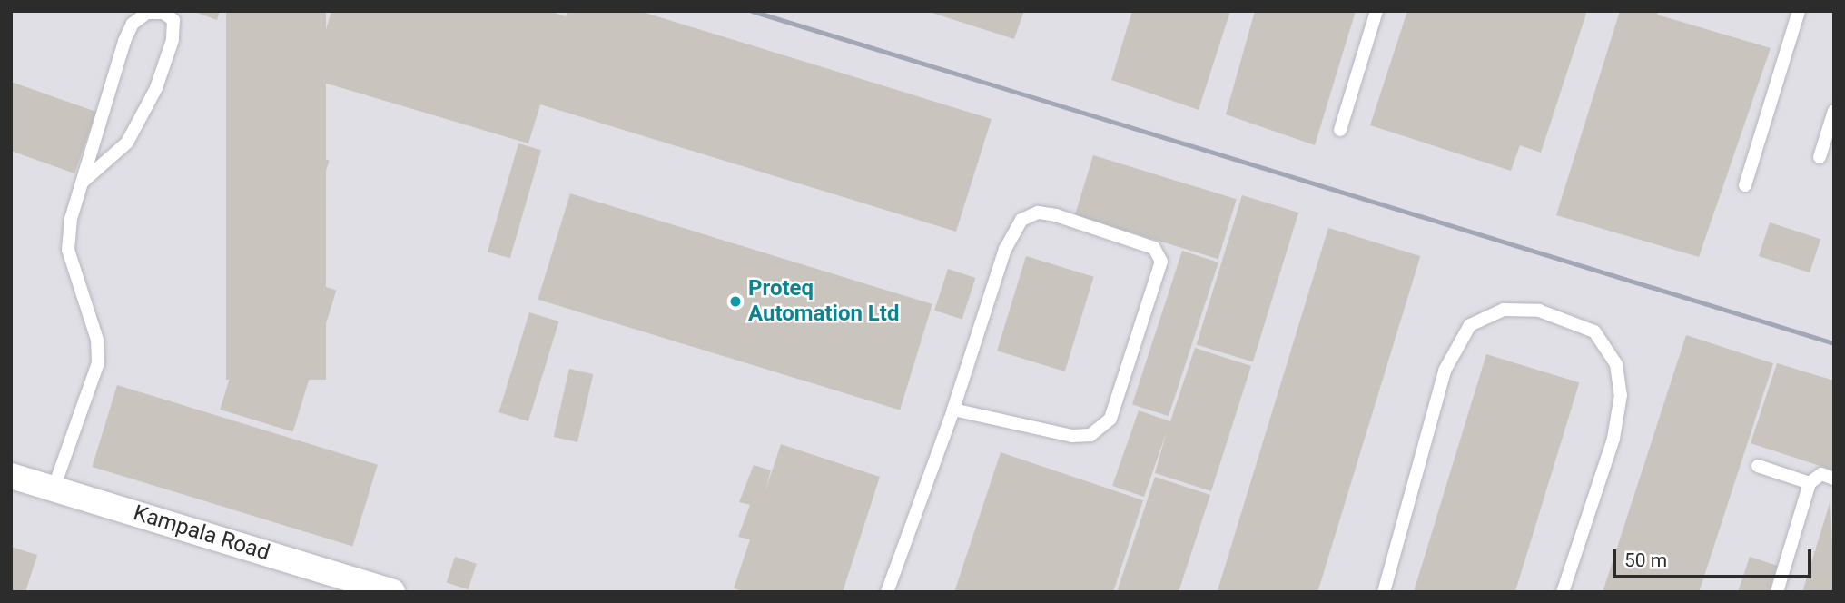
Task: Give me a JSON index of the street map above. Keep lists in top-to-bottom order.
{
  "streets": {
    "street": ["Kampala Road"]
  },
  "places": ["Proteq Automation Ltd"],
  "scale_bar": "50 m"
}
